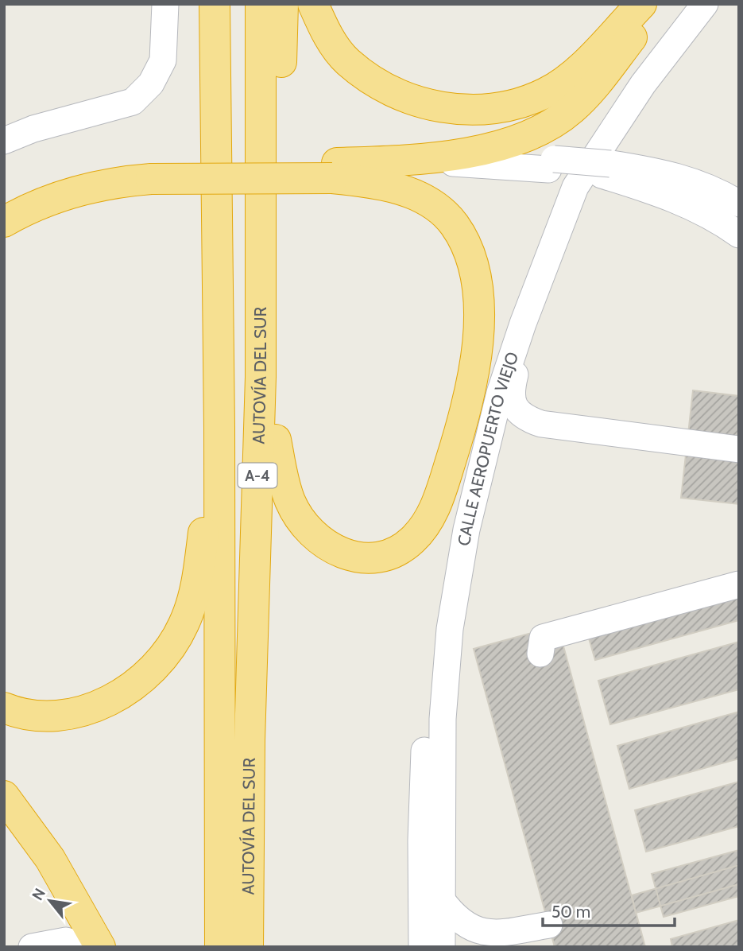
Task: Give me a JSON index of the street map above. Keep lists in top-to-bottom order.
{
  "streets": {
    "highway": ["AUTOVÍA DEL SUR", "A-4"],
    "street": ["CALLE AEROPUERTO VIEJO"]
  },
  "scale_bar": "50 m",
  "north": "top left"
}
